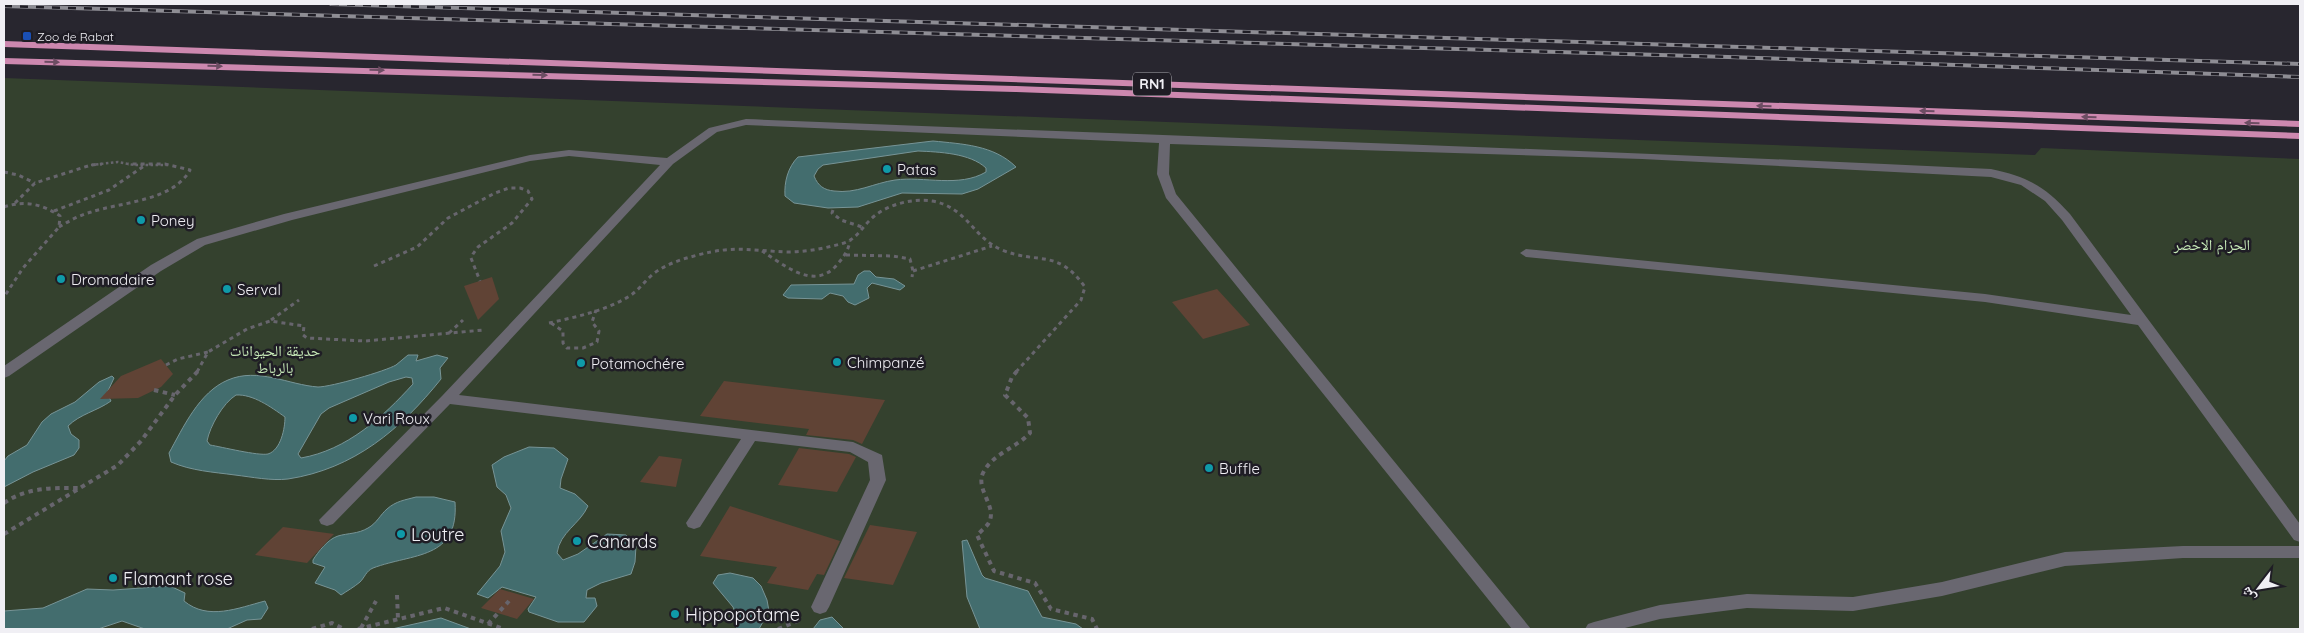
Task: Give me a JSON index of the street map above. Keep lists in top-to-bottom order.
{
  "streets": {
    "highway": ["RN1"]
  },
  "parks": ["الحزام الاخضر", "حديقة الحيوانات بالرباط"],
  "places": {
    "transit": ["Zoo de Rabat"],
    "other": [
      "Patas",
      "Poney",
      "Dromadaire",
      "Serval",
      "Chimpanzé",
      "Potamochére",
      "Vari Roux",
      "Buffle",
      "Loutre",
      "Canards",
      "Flamant rose",
      "Hippopotame"
    ]
  },
  "north": "bottom left"
}
